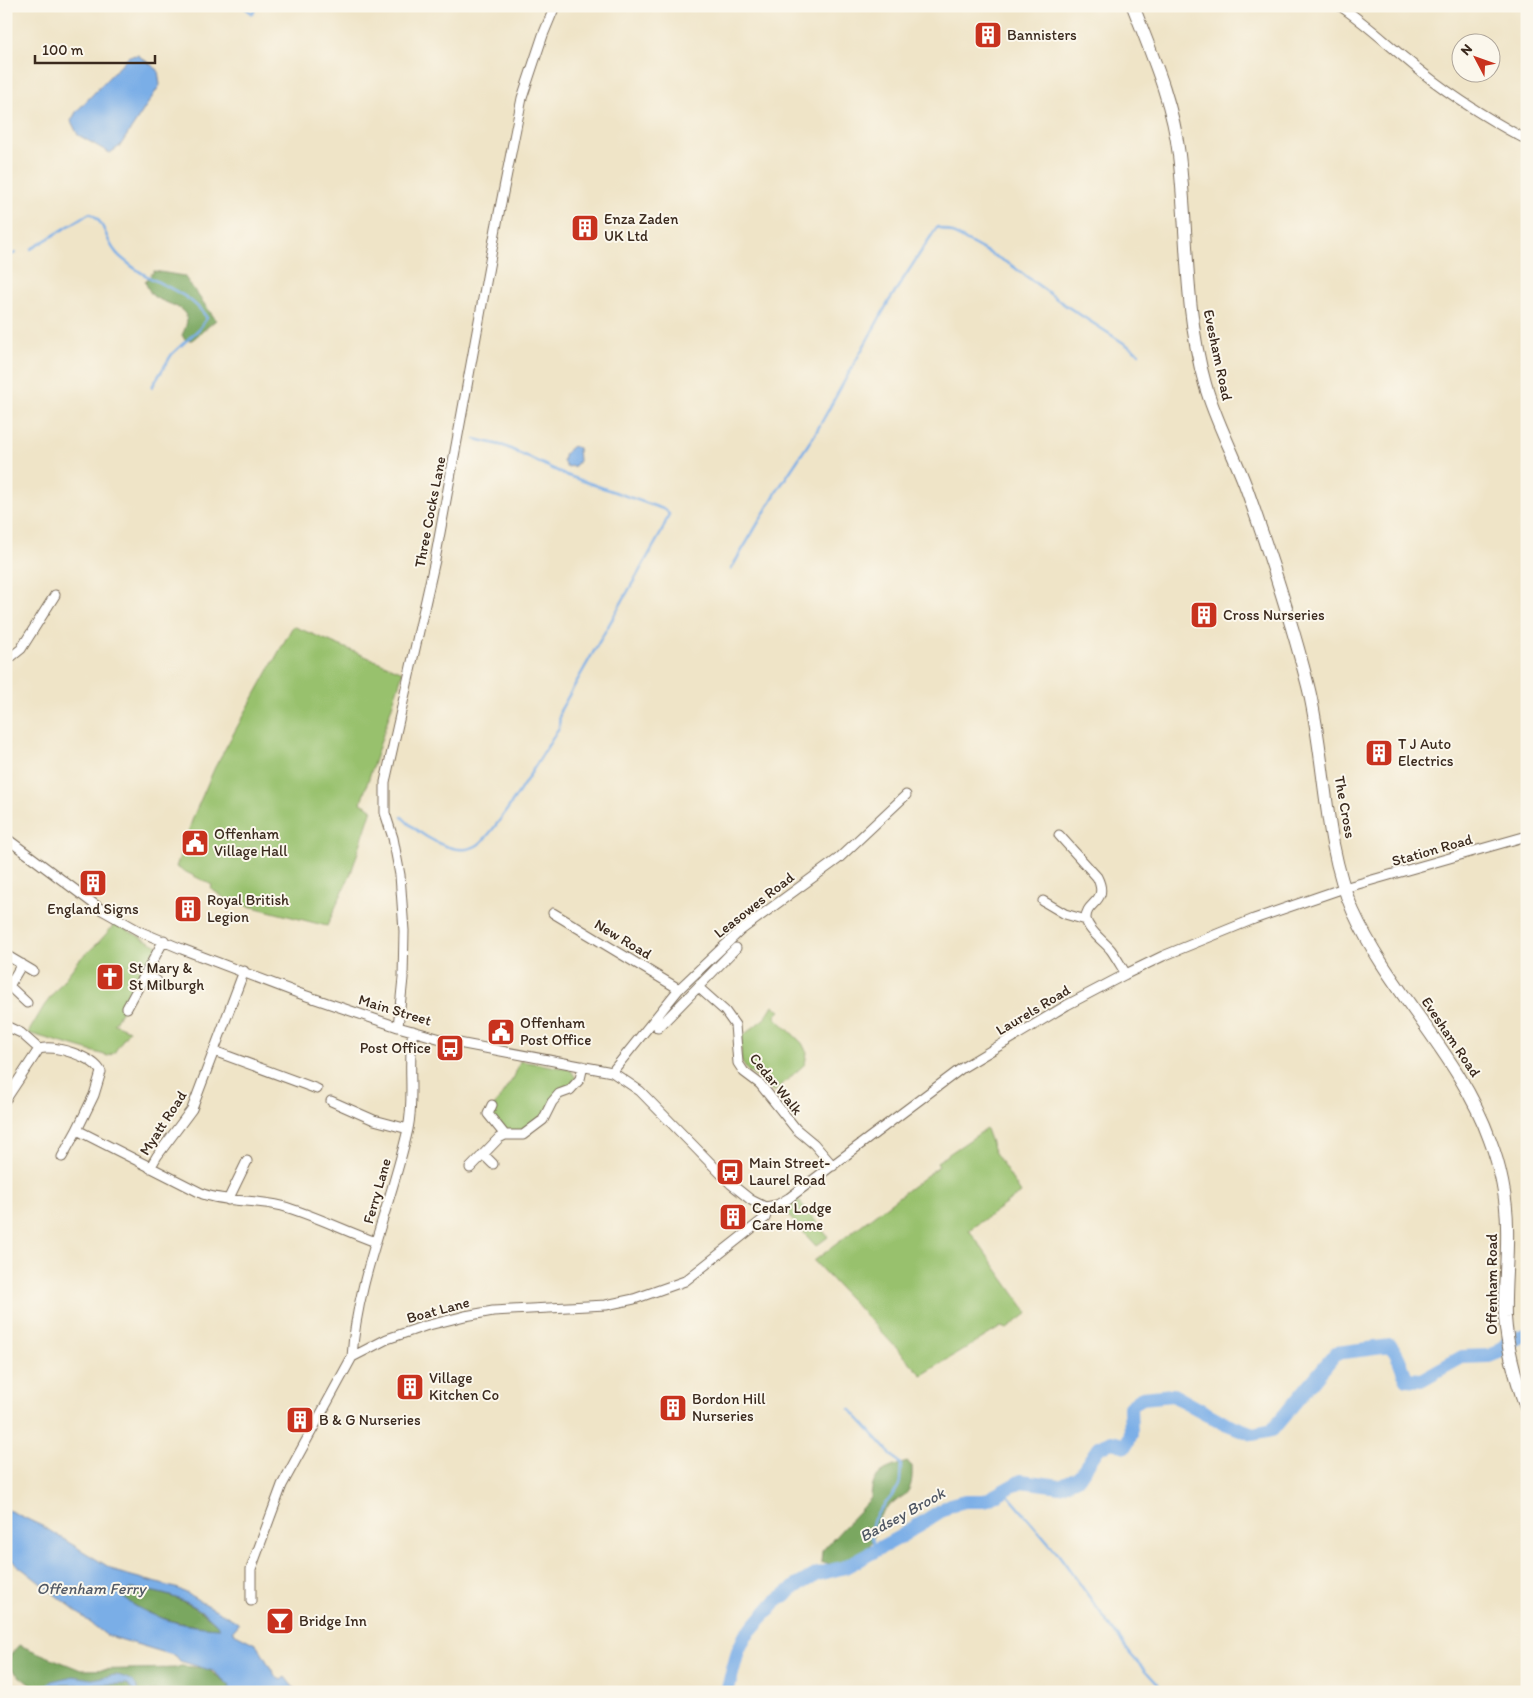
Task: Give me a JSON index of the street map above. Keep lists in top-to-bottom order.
{
  "streets": {
    "main road": ["Evesham Road", "The Cross", "Offenham Road"],
    "street": [
      "Three Cocks Lane",
      "Station Road",
      "Leasowes Road",
      "New Road",
      "Main Street",
      "Laurels Road",
      "Cedar Walk",
      "Myatt Road",
      "Ferry Lane",
      "Boat Lane"
    ]
  },
  "crossings": [
    ["Evesham Road", "The Cross"],
    ["Evesham Road", "Station Road"],
    ["Evesham Road", "Laurels Road"],
    ["Evesham Road", "Offenham Road"],
    ["Three Cocks Lane", "Main Street"],
    ["The Cross", "Station Road"],
    ["The Cross", "Laurels Road"],
    ["Station Road", "Laurels Road"],
    ["Leasowes Road", "New Road"],
    ["Leasowes Road", "Main Street"],
    ["Main Street", "Laurels Road"],
    ["Main Street", "Myatt Road"],
    ["Main Street", "Ferry Lane"],
    ["Main Street", "Boat Lane"],
    ["Laurels Road", "Cedar Walk"],
    ["Laurels Road", "Boat Lane"],
    ["Myatt Road", "Ferry Lane"],
    ["Ferry Lane", "Boat Lane"]
  ],
  "water": ["Badsey Brook", "Offenham Ferry"],
  "places": {
    "building": [
      "Bannisters",
      "Enza Zaden UK Ltd",
      "Cross Nurseries",
      "T J Auto Electrics",
      "England Signs",
      "Royal British Legion",
      "Cedar Lodge Care Home",
      "Village Kitchen Co",
      "Bordon Hill Nurseries",
      "B & G Nurseries"
    ],
    "public building": ["Offenham Village Hall", "Offenham Post Office"],
    "church": ["St Mary & St Milburgh"],
    "bus stop": ["Post Office", "Main Street- Laurel Road"],
    "bar": ["Bridge Inn"]
  },
  "scale_bar": "100 m",
  "north": "top left"
}
